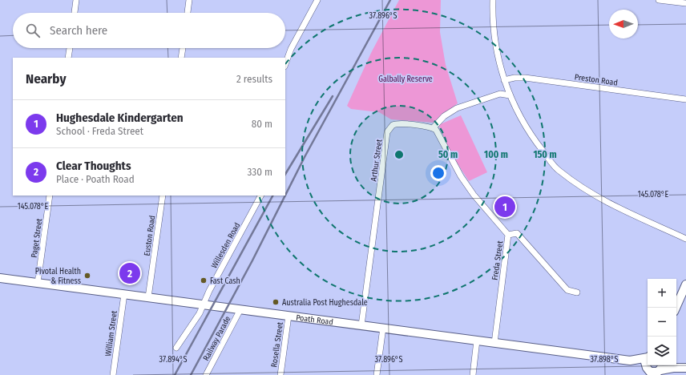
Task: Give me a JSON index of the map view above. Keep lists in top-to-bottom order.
{
  "streets": {
    "street": [
      "Preston Road",
      "Arthur Street",
      "Euston Road",
      "Paget Street",
      "Willesden Road",
      "Freda Street",
      "Poath Road",
      "William Street",
      "Railway Parade",
      "Rosella Street"
    ]
  },
  "crossings": [
    ["Arthur Street", "Freda Street"],
    ["Arthur Street", "Poath Road"],
    ["Euston Road", "Poath Road"],
    ["Paget Street", "Poath Road"],
    ["Willesden Road", "Poath Road"],
    ["Freda Street", "Poath Road"],
    ["Poath Road", "William Street"],
    ["Poath Road", "Railway Parade"],
    ["Poath Road", "Rosella Street"]
  ],
  "parks": ["Galbally Reserve"],
  "places": ["Pivotal Health & Fitness", "Fast Cash", "Australia Post Hughesdale"],
  "north": "left",
  "page": {
    "search": "Search here",
    "heading": ["Nearby", "2 results"],
    "list": [
      {
        "mark": "1",
        "name": "Hughesdale Kindergarten",
        "note": "School · Freda Street",
        "value": "80 m"
      },
      {
        "mark": "2",
        "name": "Clear Thoughts",
        "note": "Place · Poath Road",
        "value": "330 m"
      }
    ],
    "pins": ["1", "2"],
    "map_buttons": ["+", "−"]
  },
  "coordinates": [
    "37.896°S",
    "145.078°E",
    "37.894°S",
    "37.898°S"
  ],
  "rings": ["50 m", "100 m", "150 m"]
}
